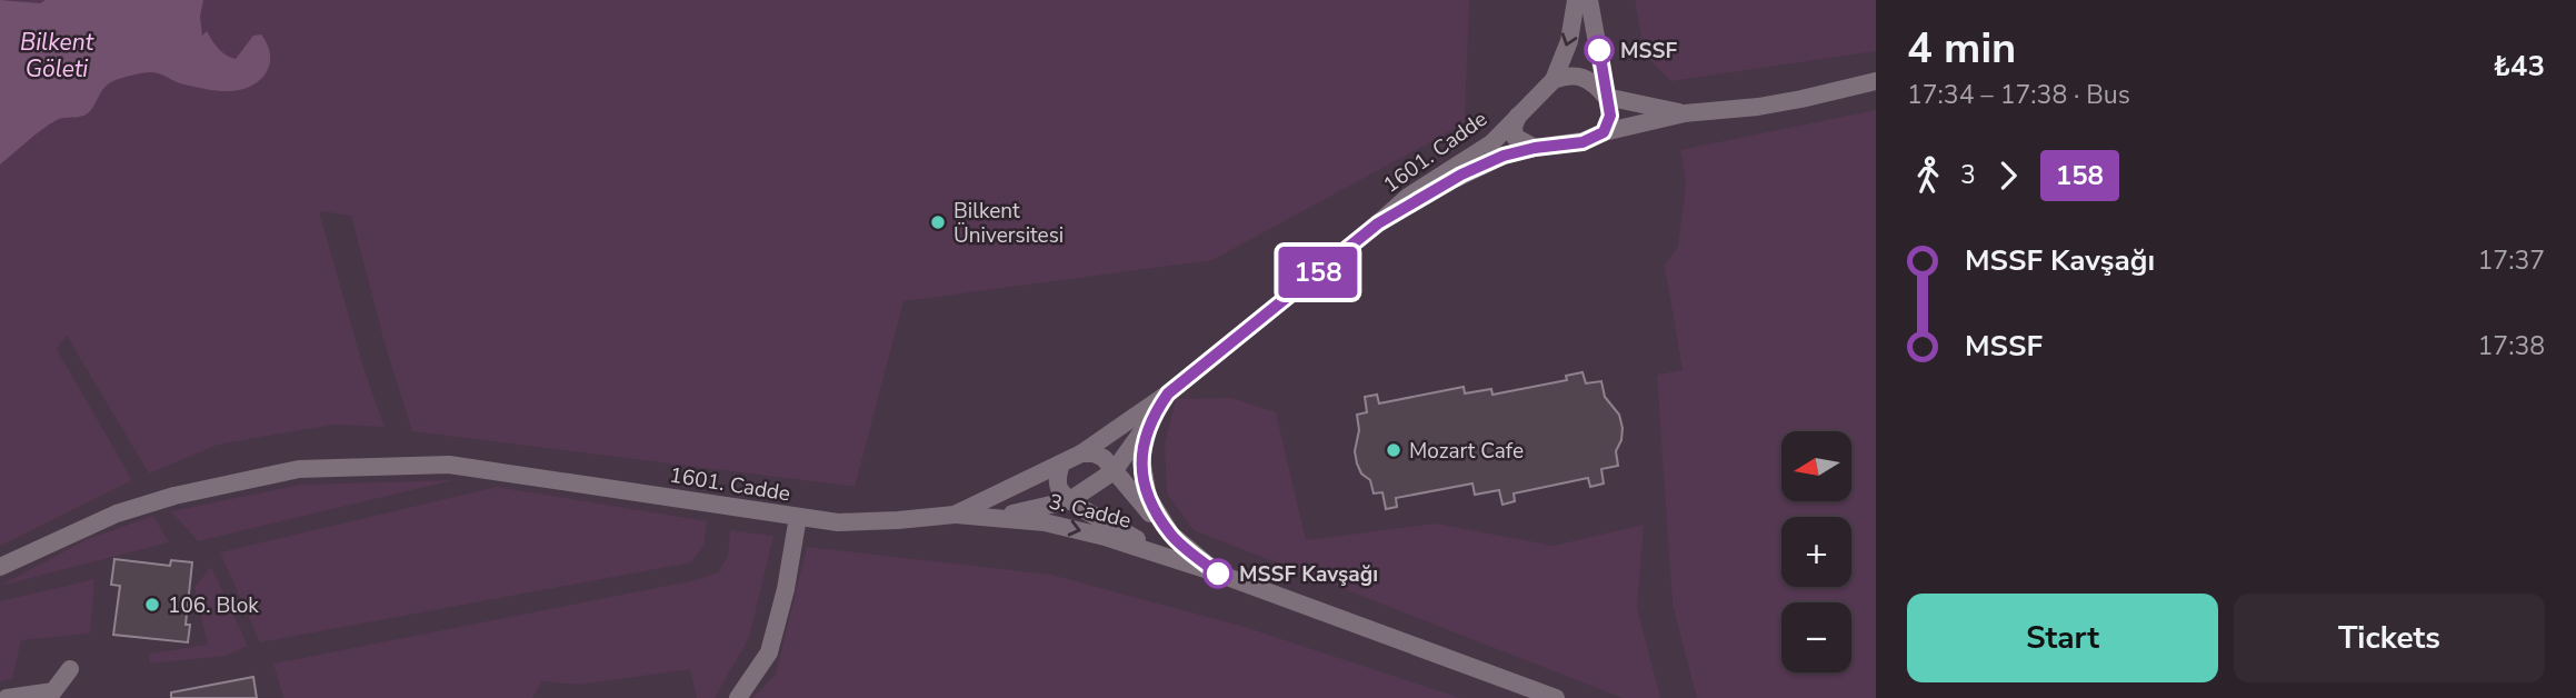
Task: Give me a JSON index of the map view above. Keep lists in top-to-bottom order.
{
  "streets": {
    "street": ["1601. Cadde", "3. Cadde"]
  },
  "crossings": [
    ["1601. Cadde", "3. Cadde"]
  ],
  "water": ["Bilkent Göleti"],
  "places": [
    "MSSF",
    "Bilkent Üniversitesi",
    "Mozart Cafe",
    "MSSF Kavşağı",
    "106. Blok"
  ],
  "lines": ["bus line 158"],
  "north": "left",
  "page": {
    "on_map": "158",
    "heading": ["4 min", "17:34 – 17:38 · Bus", "₺43"],
    "legs": ["3", "158"],
    "list": [
      {
        "name": "MSSF Kavşağı",
        "value": "17:37"
      },
      {
        "name": "MSSF",
        "value": "17:38"
      }
    ],
    "map_buttons": ["+", "−"],
    "buttons": ["Start", "Tickets"]
  }
}
